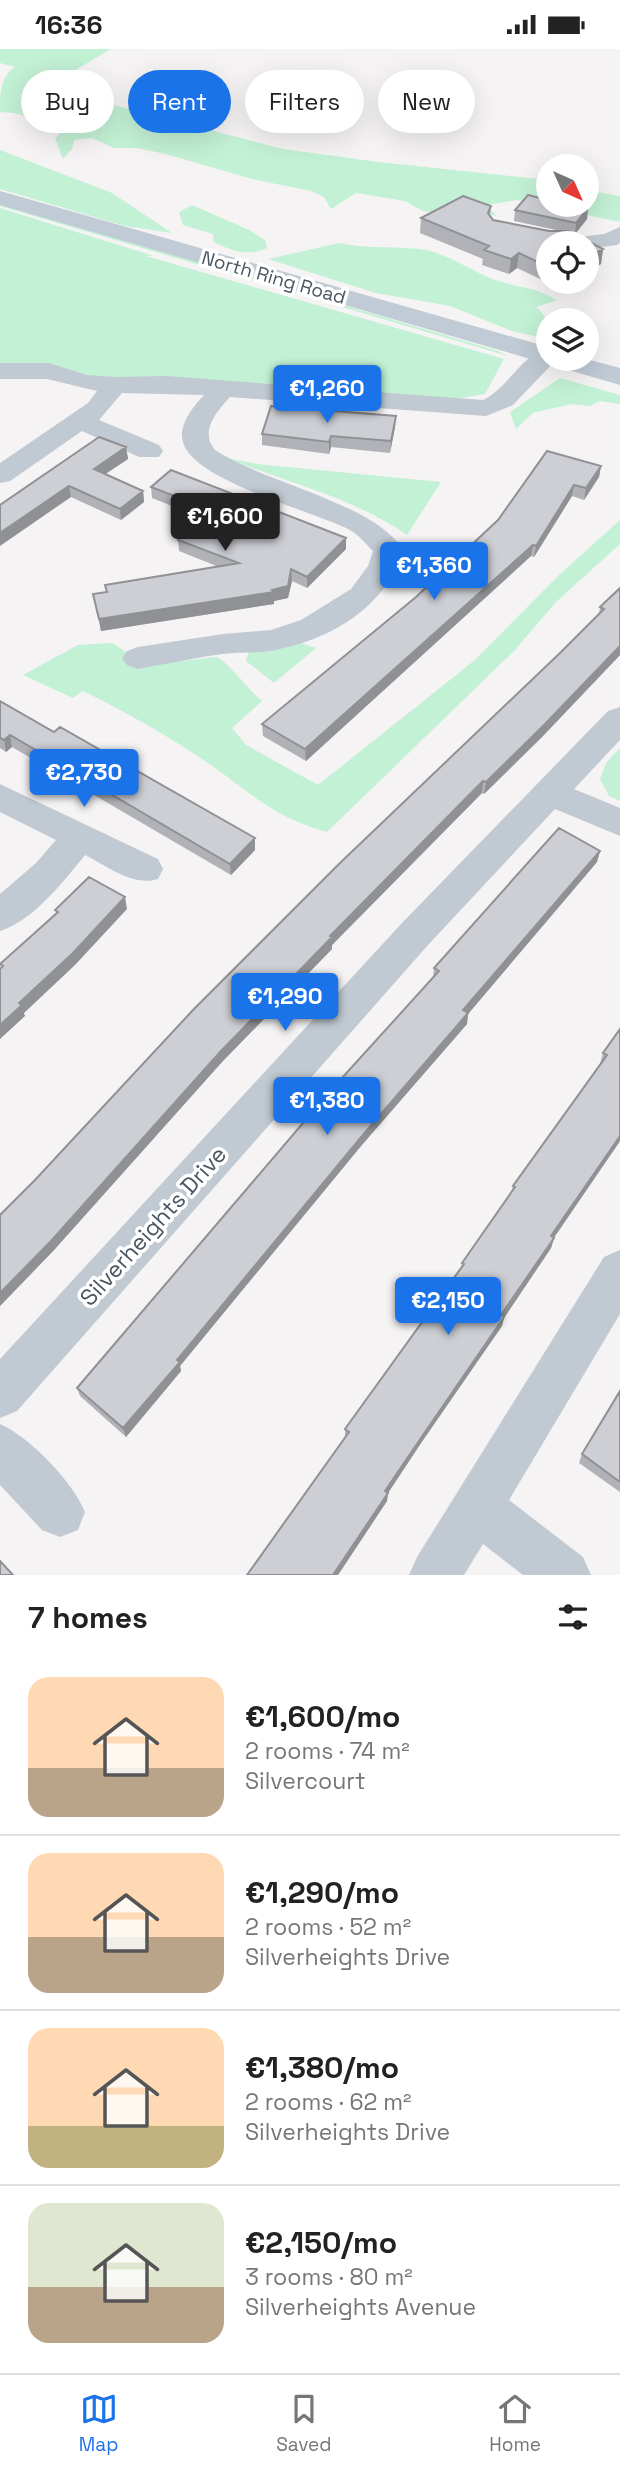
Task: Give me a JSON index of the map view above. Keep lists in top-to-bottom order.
{
  "streets": {
    "main road": ["North Ring Road"],
    "street": ["Silverheights Drive"]
  },
  "north": "bottom right",
  "page": {
    "status": "16:36",
    "chip": [
      "Buy",
      "Rent",
      "Filters",
      "New"
    ],
    "price": [
      "€1,260",
      "€1,600",
      "€1,360",
      "€2,730",
      "€1,290",
      "€1,380",
      "€2,150"
    ],
    "heading": "7 homes",
    "list": [
      {
        "name": "€1,600/mo",
        "note": "2 rooms · 74 m² · Silvercourt"
      },
      {
        "name": "€1,290/mo",
        "note": "2 rooms · 52 m² · Silverheights Drive"
      },
      {
        "name": "€1,380/mo",
        "note": "2 rooms · 62 m² · Silverheights Drive"
      },
      {
        "name": "€2,150/mo",
        "note": "3 rooms · 80 m² · Silverheights Avenue"
      }
    ],
    "tabs": ["Map", "Saved", "Home"]
  }
}
